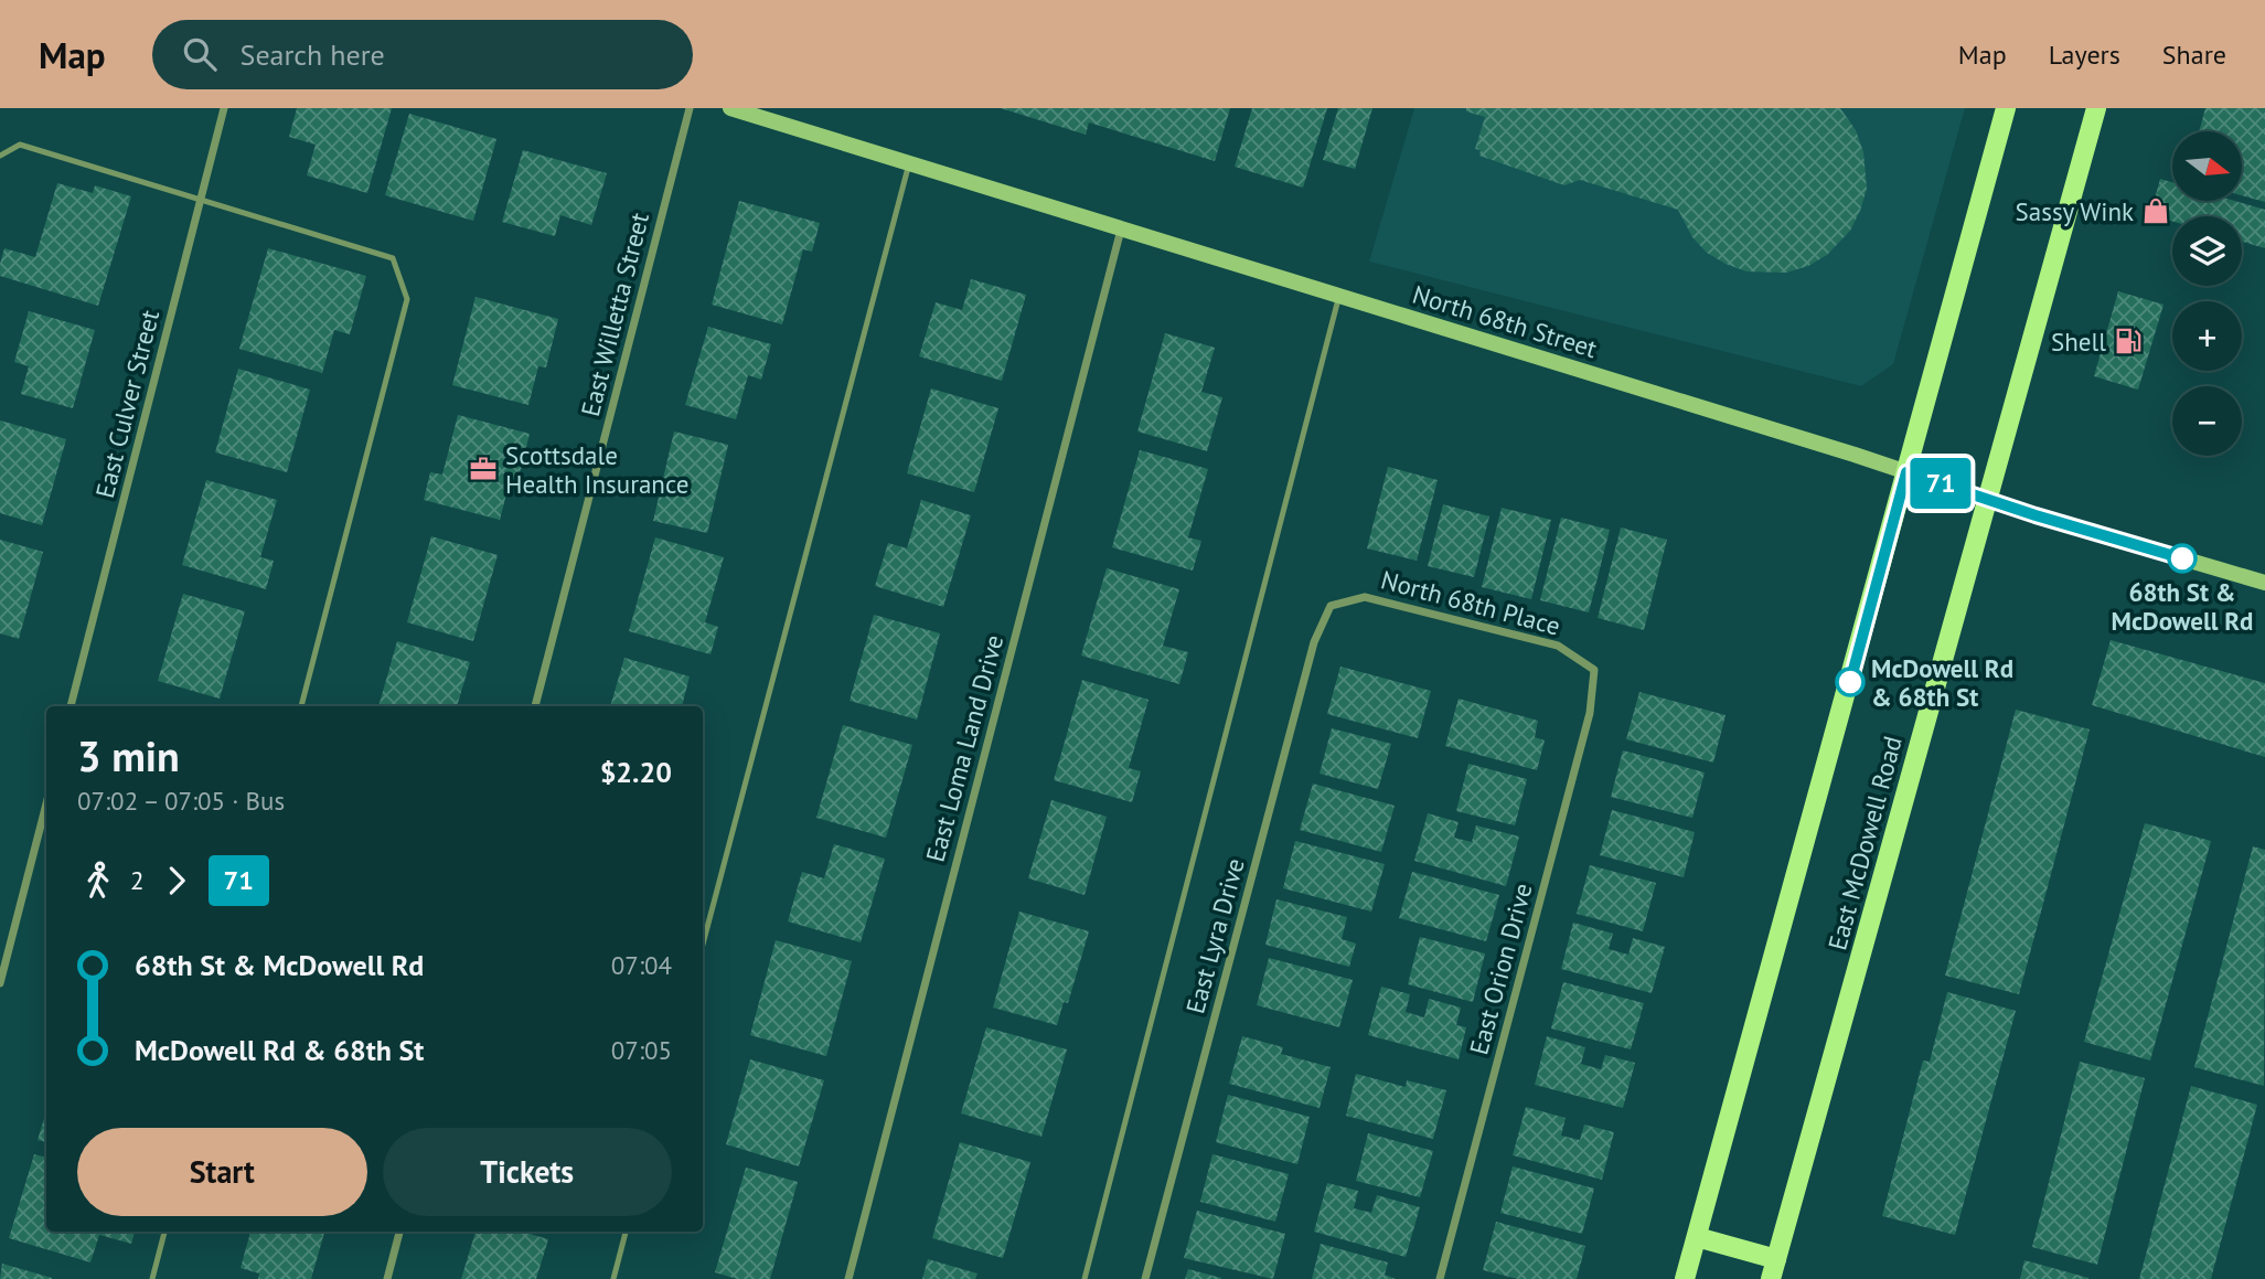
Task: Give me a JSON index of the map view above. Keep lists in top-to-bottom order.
{
  "streets": {
    "main road": ["East McDowell Road"],
    "street": [
      "East Willetta Street",
      "North 68th Street",
      "East Culver Street",
      "North 68th Place",
      "East Loma Land Drive",
      "East Lyra Drive",
      "East Orion Drive"
    ]
  },
  "crossings": [
    ["North 68th Street", "East Loma Land Drive"],
    ["North 68th Street", "East McDowell Road"],
    ["North 68th Place", "East Lyra Drive"],
    ["North 68th Place", "East Orion Drive"]
  ],
  "places": {
    "shop": ["Sassy Wink"],
    "fuel station": ["Shell"],
    "office": ["Scottsdale Health Insurance"],
    "other": ["68th St & McDowell Rd", "McDowell Rd & 68th St"]
  },
  "lines": ["bus line 71"],
  "north": "right",
  "page": {
    "header": "Map",
    "search": "Search here",
    "nav": ["Map", "Layers", "Share"],
    "on_map": "71",
    "map_buttons": ["+", "−"],
    "heading": ["3 min", "07:02 – 07:05 · Bus", "$2.20"],
    "legs": ["2", "71"],
    "list": [
      {
        "name": "68th St & McDowell Rd",
        "value": "07:04"
      },
      {
        "name": "McDowell Rd & 68th St",
        "value": "07:05"
      }
    ],
    "buttons": ["Start", "Tickets"]
  }
}
